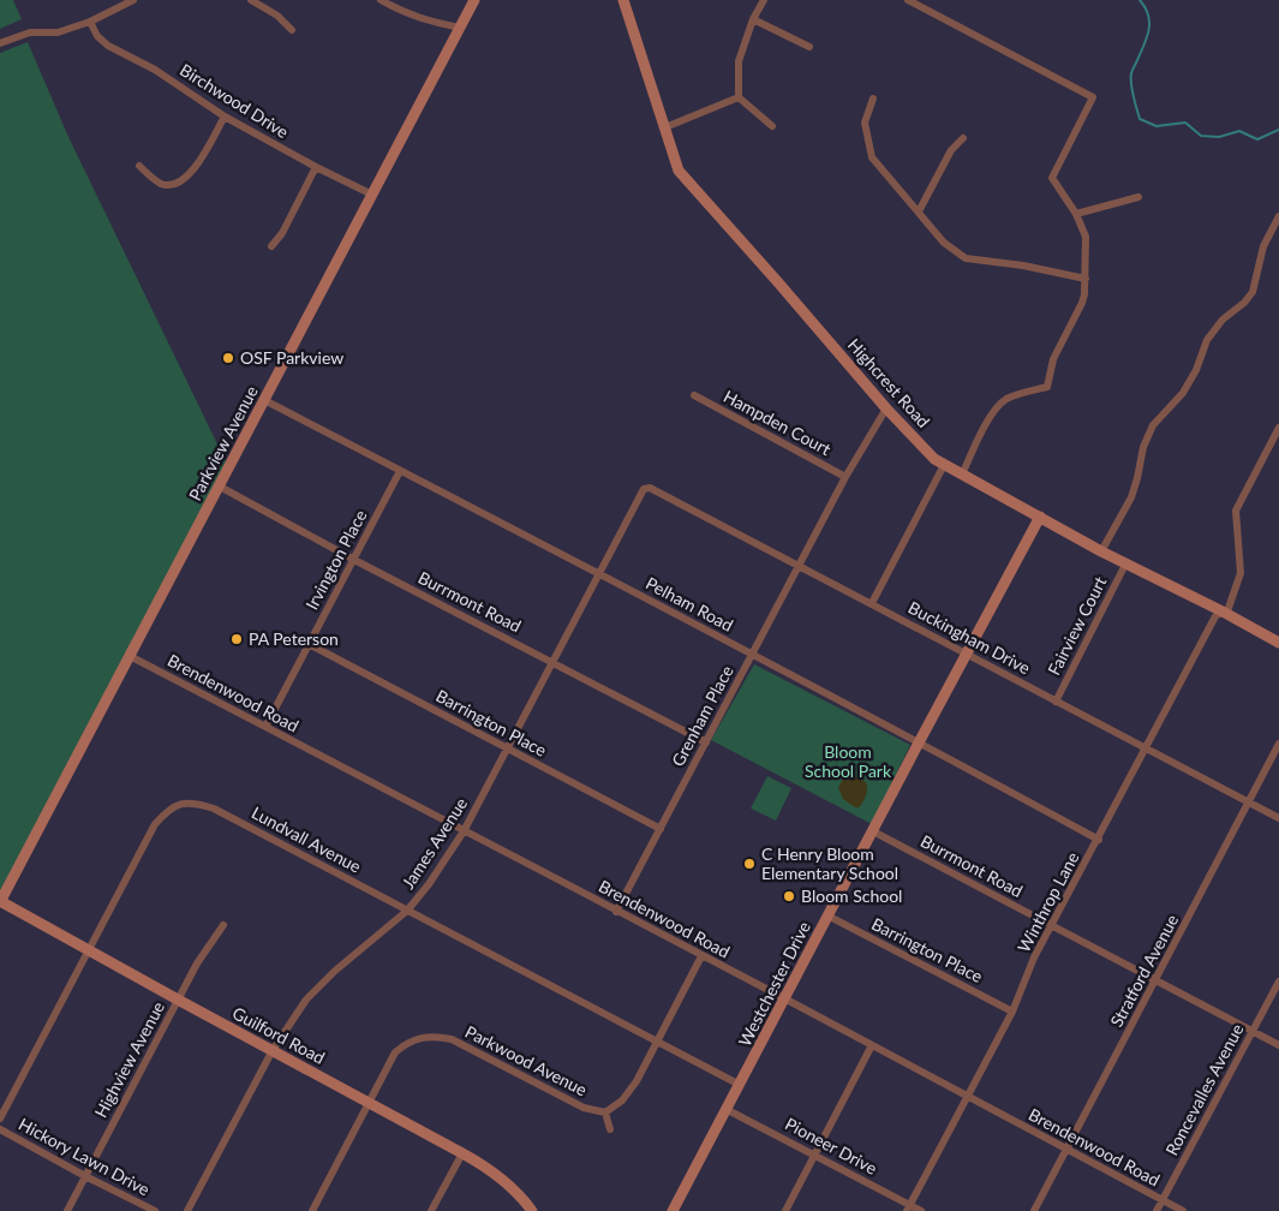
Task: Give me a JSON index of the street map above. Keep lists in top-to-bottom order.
{
  "streets": {
    "street": [
      "Birchwood Drive",
      "Highcrest Road",
      "Hampden Court",
      "Parkview Avenue",
      "Irvington Place",
      "Burrmont Road",
      "Pelham Road",
      "Fairview Court",
      "Buckingham Drive",
      "Brendenwood Road",
      "Grenham Place",
      "Barrington Place",
      "Lundvall Avenue",
      "James Avenue",
      "Winthrop Lane",
      "Stratford Avenue",
      "Westchester Drive",
      "Guilford Road",
      "Highview Avenue",
      "Parkwood Avenue",
      "Roncevalles Avenue",
      "Pioneer Drive",
      "Hickory Lawn Drive"
    ]
  },
  "crossings": [
    ["Birchwood Drive", "Parkview Avenue"],
    ["Highcrest Road", "Fairview Court"],
    ["Highcrest Road", "Grenham Place"],
    ["Highcrest Road", "Winthrop Lane"],
    ["Highcrest Road", "Westchester Drive"],
    ["Hampden Court", "Grenham Place"],
    ["Parkview Avenue", "Burrmont Road"],
    ["Parkview Avenue", "Pelham Road"],
    ["Parkview Avenue", "Brendenwood Road"],
    ["Parkview Avenue", "Guilford Road"],
    ["Irvington Place", "Burrmont Road"],
    ["Irvington Place", "Pelham Road"],
    ["Irvington Place", "Brendenwood Road"],
    ["Irvington Place", "Barrington Place"],
    ["Burrmont Road", "Grenham Place"],
    ["Burrmont Road", "James Avenue"],
    ["Burrmont Road", "Winthrop Lane"],
    ["Burrmont Road", "Stratford Avenue"],
    ["Burrmont Road", "Westchester Drive"],
    ["Burrmont Road", "Roncevalles Avenue"],
    ["Pelham Road", "Grenham Place"],
    ["Pelham Road", "James Avenue"],
    ["Pelham Road", "Winthrop Lane"],
    ["Pelham Road", "Westchester Drive"],
    ["Fairview Court", "Buckingham Drive"],
    ["Buckingham Drive", "Grenham Place"],
    ["Buckingham Drive", "James Avenue"],
    ["Buckingham Drive", "Winthrop Lane"],
    ["Buckingham Drive", "Stratford Avenue"],
    ["Buckingham Drive", "Westchester Drive"],
    ["Brendenwood Road", "Grenham Place"],
    ["Brendenwood Road", "James Avenue"],
    ["Brendenwood Road", "Winthrop Lane"],
    ["Brendenwood Road", "Stratford Avenue"],
    ["Brendenwood Road", "Westchester Drive"],
    ["Brendenwood Road", "Roncevalles Avenue"],
    ["Grenham Place", "Barrington Place"],
    ["Barrington Place", "James Avenue"],
    ["Barrington Place", "Winthrop Lane"],
    ["Barrington Place", "Westchester Drive"],
    ["Lundvall Avenue", "James Avenue"],
    ["Lundvall Avenue", "Westchester Drive"],
    ["Lundvall Avenue", "Guilford Road"],
    ["James Avenue", "Guilford Road"],
    ["Winthrop Lane", "Pioneer Drive"],
    ["Westchester Drive", "Pioneer Drive"],
    ["Guilford Road", "Highview Avenue"],
    ["Guilford Road", "Parkwood Avenue"],
    ["Highview Avenue", "Hickory Lawn Drive"]
  ],
  "parks": ["Bloom School Park"],
  "places": [
    "OSF Parkview",
    "PA Peterson",
    "C Henry Bloom Elementary School",
    "Bloom School"
  ]
}
